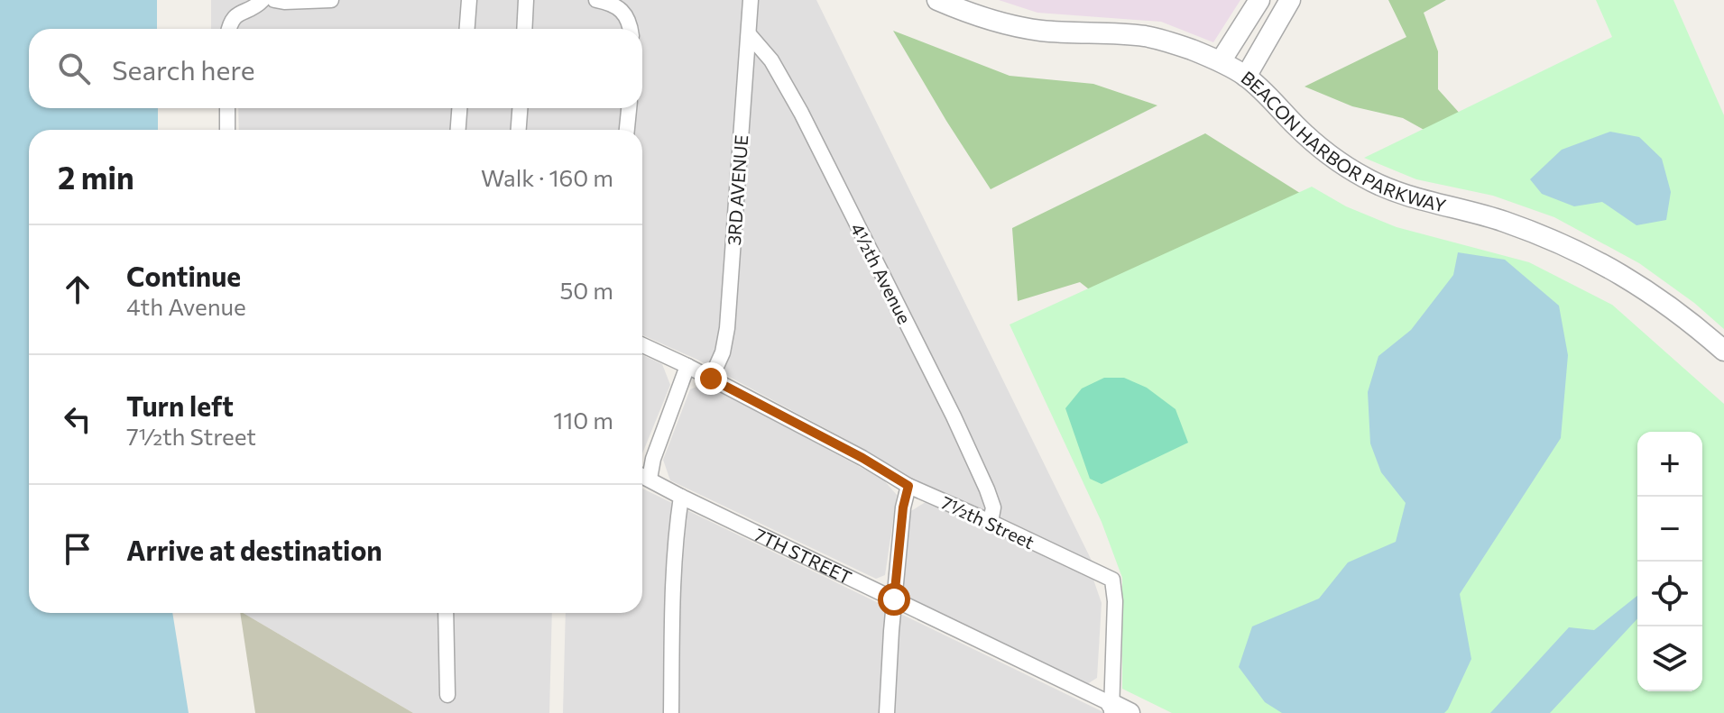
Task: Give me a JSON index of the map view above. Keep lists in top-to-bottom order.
{
  "streets": {
    "street": [
      "BEACON HARBOR PARKWAY",
      "3RD AVENUE",
      "4½th Avenue",
      "7½th Street",
      "7TH STREET"
    ]
  },
  "crossings": [
    ["3RD AVENUE", "4½th Avenue"],
    ["3RD AVENUE", "7½th Street"],
    ["4½th Avenue", "7½th Street"],
    ["7½th Street", "7TH STREET"]
  ],
  "page": {
    "search": "Search here",
    "heading": ["2 min", "Walk · 160 m"],
    "list": [
      ["Continue", "4th Avenue", "50 m"],
      ["Turn left", "7½th Street", "110 m"],
      "Arrive at destination"
    ],
    "map_buttons": ["+", "−"]
  }
}
